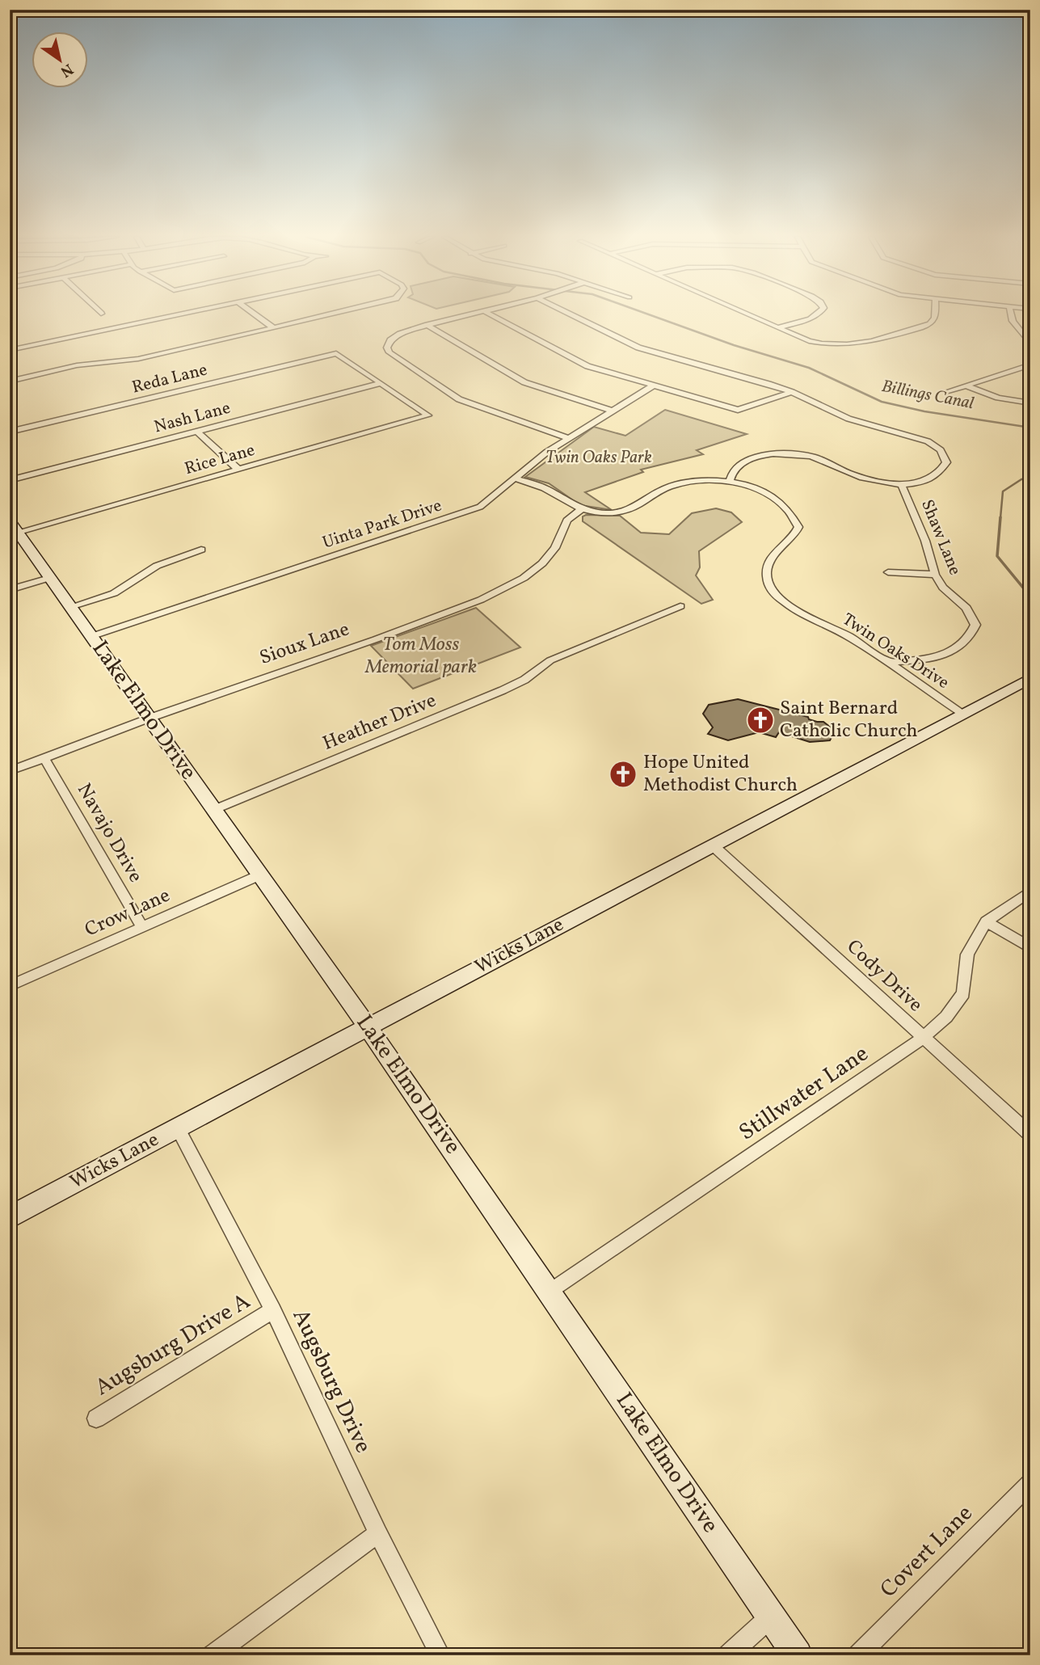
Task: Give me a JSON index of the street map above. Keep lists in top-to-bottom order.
{
  "streets": {
    "main road": ["Lake Elmo Drive", "Wicks Lane"],
    "street": [
      "Reda Lane",
      "Nash Lane",
      "Rice Lane",
      "Uinta Park Drive",
      "Shaw Lane",
      "Sioux Lane",
      "Twin Oaks Drive",
      "Heather Drive",
      "Navajo Drive",
      "Crow Lane",
      "Cody Drive",
      "Stillwater Lane",
      "Augsburg Drive A",
      "Augsburg Drive",
      "Covert Lane"
    ]
  },
  "crossings": [
    ["Reda Lane", "Nash Lane"],
    ["Reda Lane", "Rice Lane"],
    ["Nash Lane", "Rice Lane"],
    ["Rice Lane", "Lake Elmo Drive"],
    ["Uinta Park Drive", "Twin Oaks Drive"],
    ["Uinta Park Drive", "Lake Elmo Drive"],
    ["Shaw Lane", "Twin Oaks Drive"],
    ["Sioux Lane", "Twin Oaks Drive"],
    ["Sioux Lane", "Lake Elmo Drive"],
    ["Sioux Lane", "Navajo Drive"],
    ["Twin Oaks Drive", "Wicks Lane"],
    ["Lake Elmo Drive", "Heather Drive"],
    ["Lake Elmo Drive", "Crow Lane"],
    ["Lake Elmo Drive", "Wicks Lane"],
    ["Lake Elmo Drive", "Stillwater Lane"],
    ["Navajo Drive", "Crow Lane"],
    ["Wicks Lane", "Cody Drive"],
    ["Wicks Lane", "Augsburg Drive"],
    ["Cody Drive", "Stillwater Lane"],
    ["Augsburg Drive A", "Augsburg Drive"]
  ],
  "water": ["Billings Canal"],
  "parks": ["Twin Oaks Park", "Tom Moss Memorial park"],
  "places": {
    "church": ["Saint Bernard Catholic Church", "Hope United Methodist Church"]
  },
  "north": "bottom right"
}
